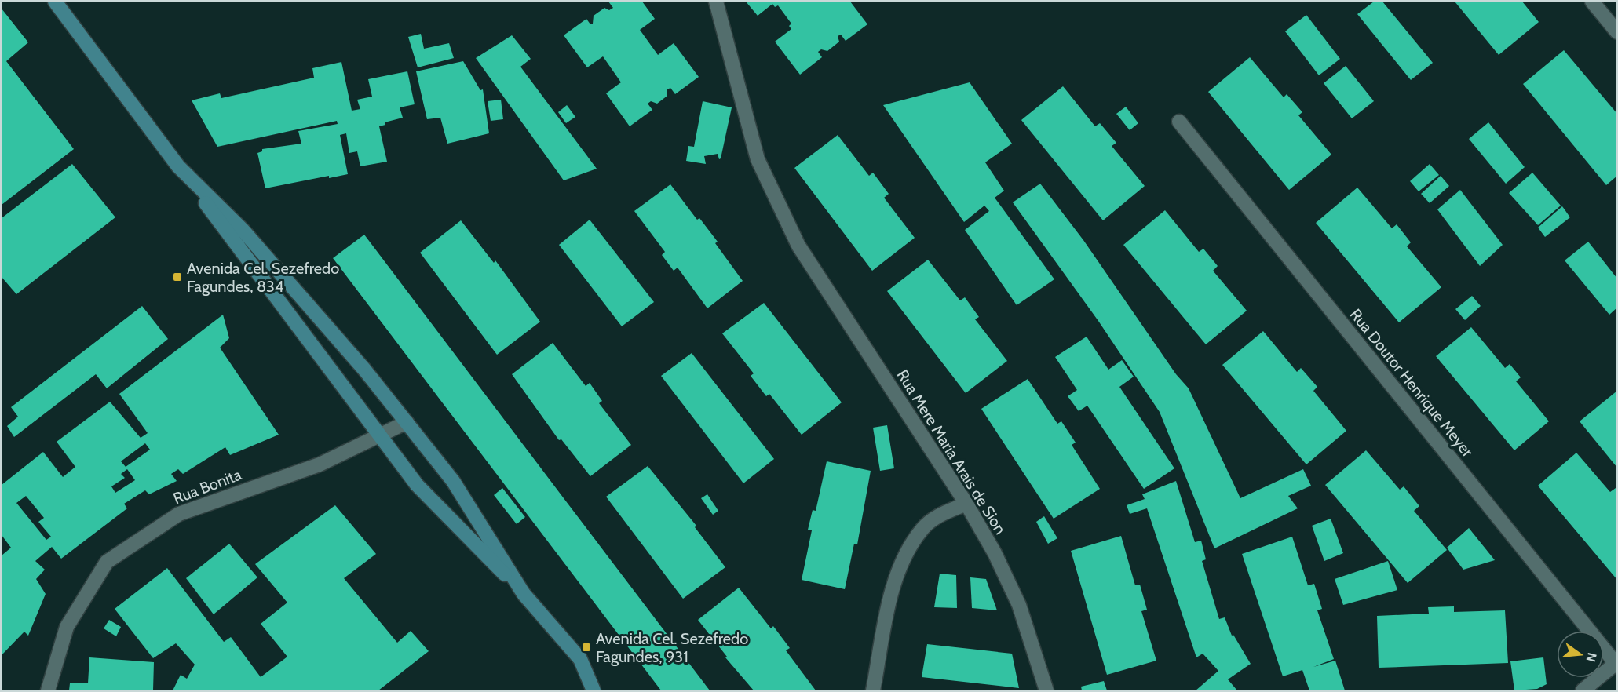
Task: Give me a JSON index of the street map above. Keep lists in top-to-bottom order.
{
  "streets": {
    "street": ["Rua Doutor Henrique Meyer", "Rua Mere Maria Arais de Sion", "Rua Bonita"]
  },
  "places": {
    "transit": ["Avenida Cel. Sezefredo Fagundes, 834", "Avenida Cel. Sezefredo Fagundes, 931"]
  },
  "north": "right"
}
